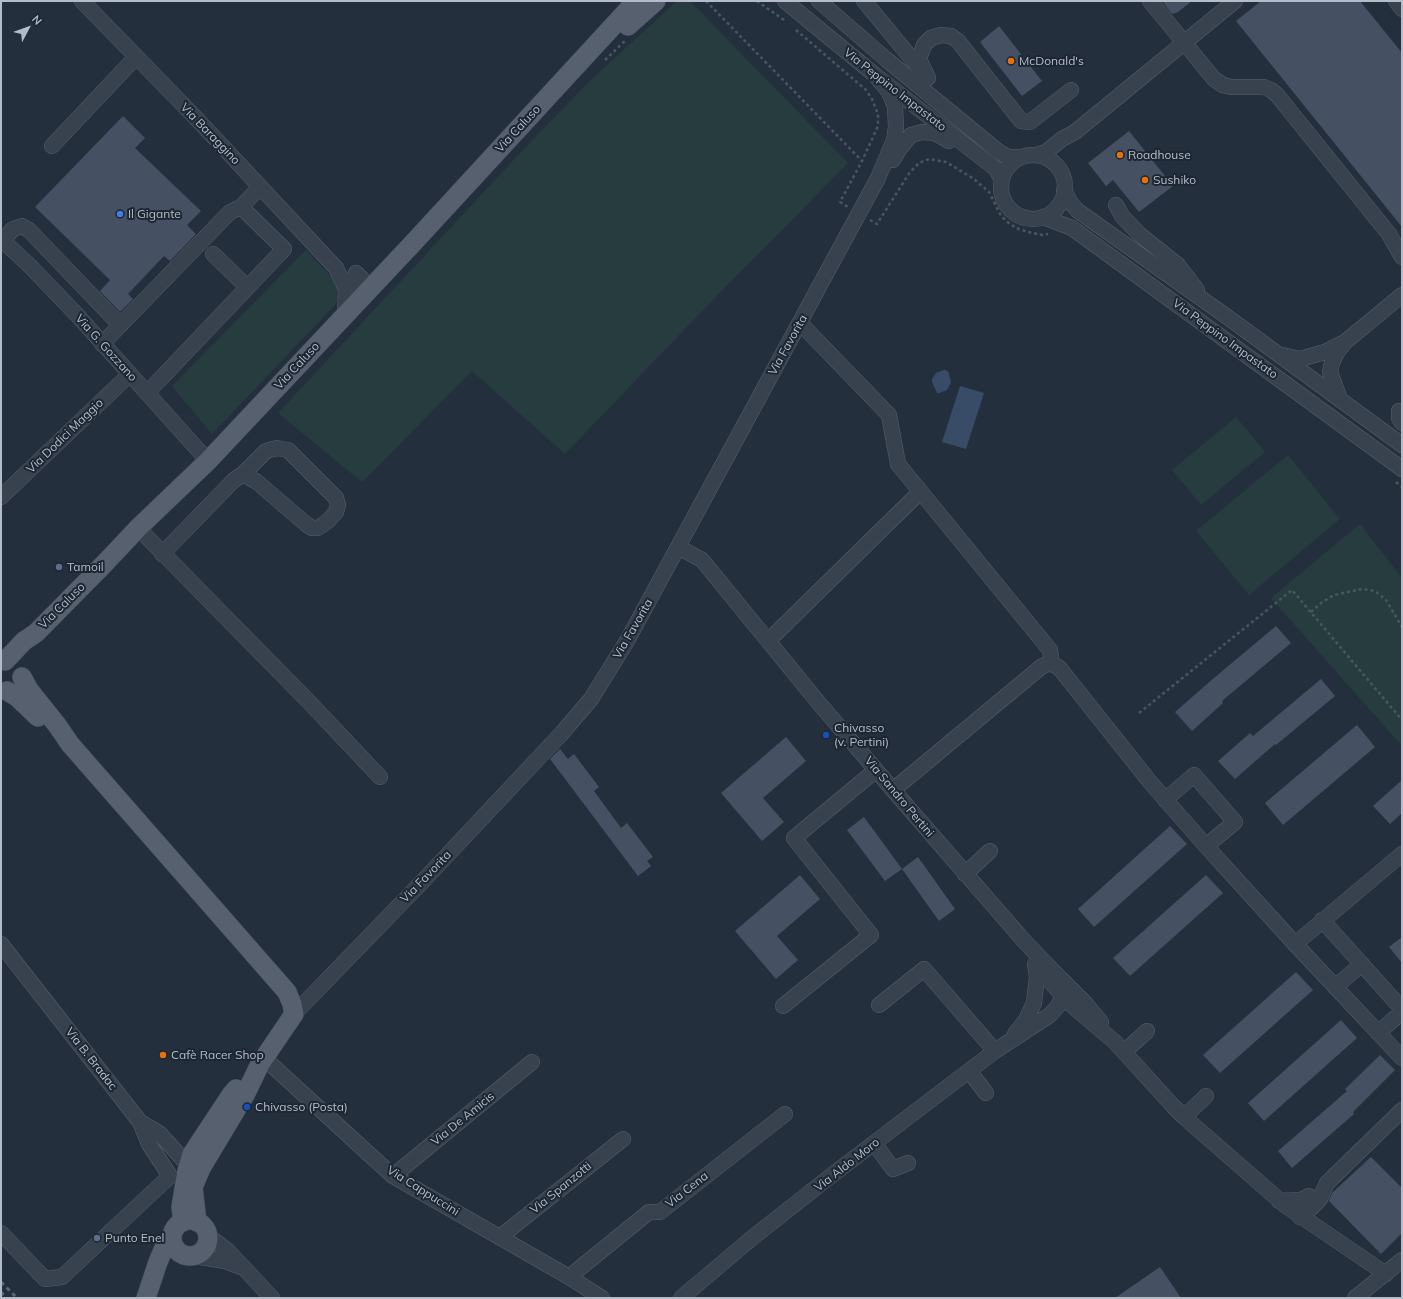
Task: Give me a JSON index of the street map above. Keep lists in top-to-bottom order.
{
  "streets": {
    "main road": ["Via Caluso"],
    "street": [
      "Via Peppino Impastato",
      "Via Baraggino",
      "Via Favorita",
      "Via G. Gozzano",
      "Via Dodici Maggio",
      "Via Sandro Pertini",
      "Via B. Bradac",
      "Via De Amicis",
      "Via Aldo Moro",
      "Via Spanzotti",
      "Via Cena",
      "Via Cappuccini"
    ]
  },
  "crossings": [
    ["Via Peppino Impastato", "Via Favorita"],
    ["Via Caluso", "Via Baraggino"],
    ["Via Caluso", "Via G. Gozzano"],
    ["Via Favorita", "Via Sandro Pertini"],
    ["Via G. Gozzano", "Via Dodici Maggio"],
    ["Via De Amicis", "Via Cappuccini"],
    ["Via Spanzotti", "Via Cappuccini"],
    ["Via Cena", "Via Cappuccini"]
  ],
  "places": [
    "McDonald's",
    "Roadhouse",
    "Sushiko",
    "Il Gigante",
    "Tamoil",
    "Chivasso (v. Pertini)",
    "Cafè Racer Shop",
    "Chivasso (Posta)",
    "Punto Enel"
  ],
  "north": "top right"
}
